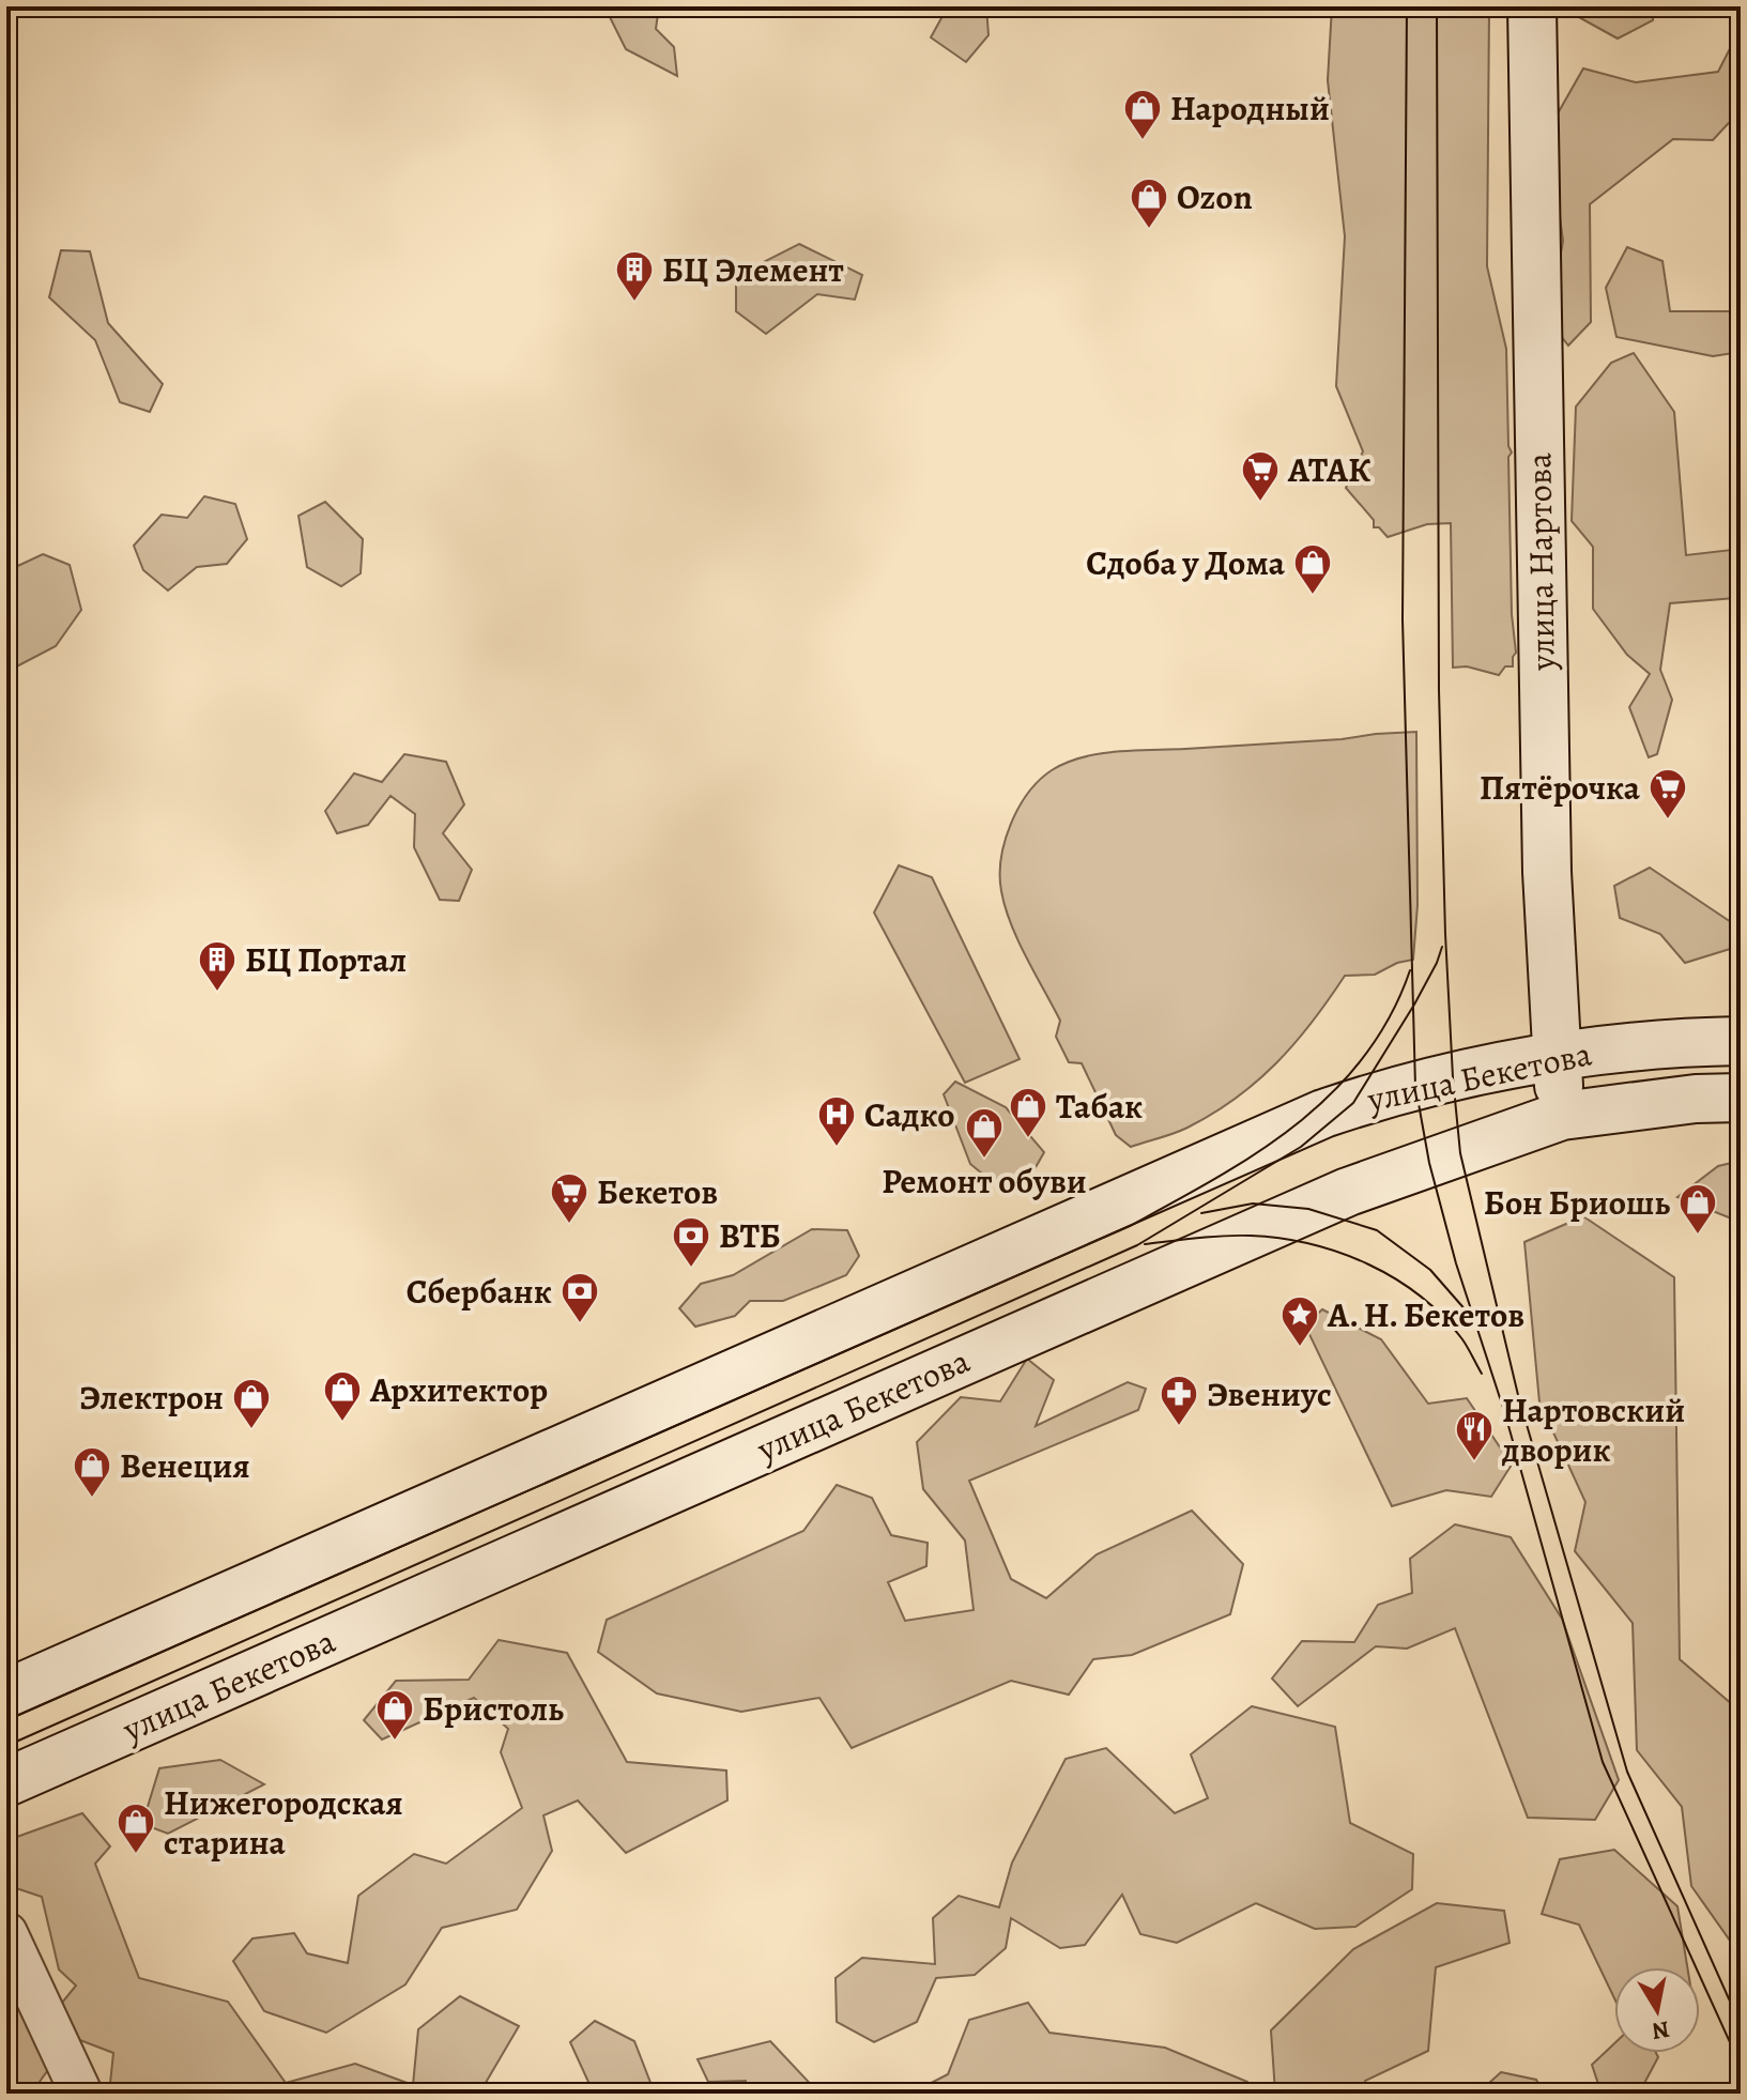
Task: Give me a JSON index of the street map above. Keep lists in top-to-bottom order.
{
  "streets": {
    "main road": ["улица Нартова", "улица Бекетова"]
  },
  "crossings": [
    ["улица Нартова", "улица Бекетова"]
  ],
  "places": {
    "shop": [
      "Народный",
      "Ozon",
      "Сдоба у Дома",
      "Табак",
      "Ремонт обуви",
      "Бон Бриошь",
      "Архитектор",
      "Электрон",
      "Венеция",
      "Бристоль",
      "Нижегородская старина"
    ],
    "building": ["БЦ Элемент", "БЦ Портал"],
    "supermarket": ["АТАК", "Пятёрочка", "Бекетов"],
    "hospital": ["Садко"],
    "bank": ["ВТБ", "Сбербанк"],
    "place": ["А. Н. Бекетов"],
    "pharmacy": ["Эвениус"],
    "restaurant": ["Нартовский дворик"]
  },
  "north": "bottom"
}
